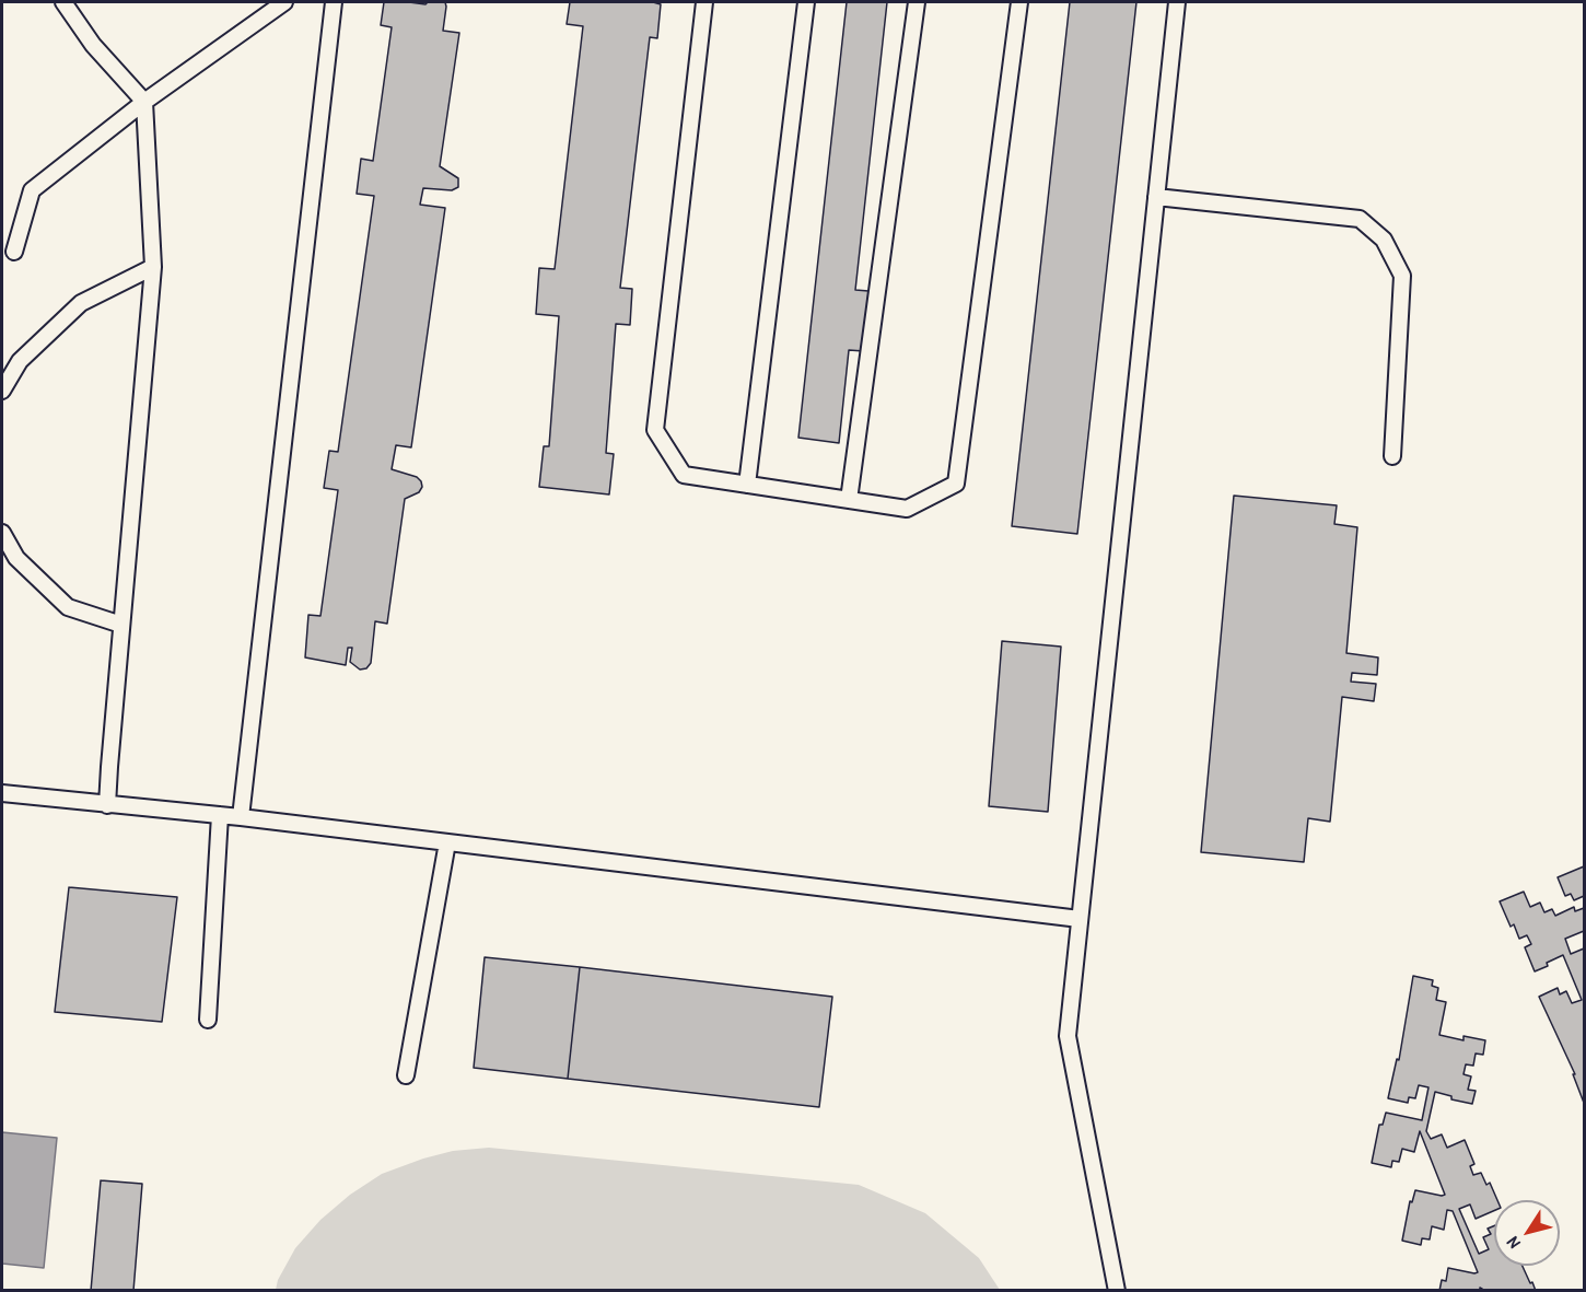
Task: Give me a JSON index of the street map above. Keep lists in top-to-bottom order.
{
  "north": "bottom left"
}
